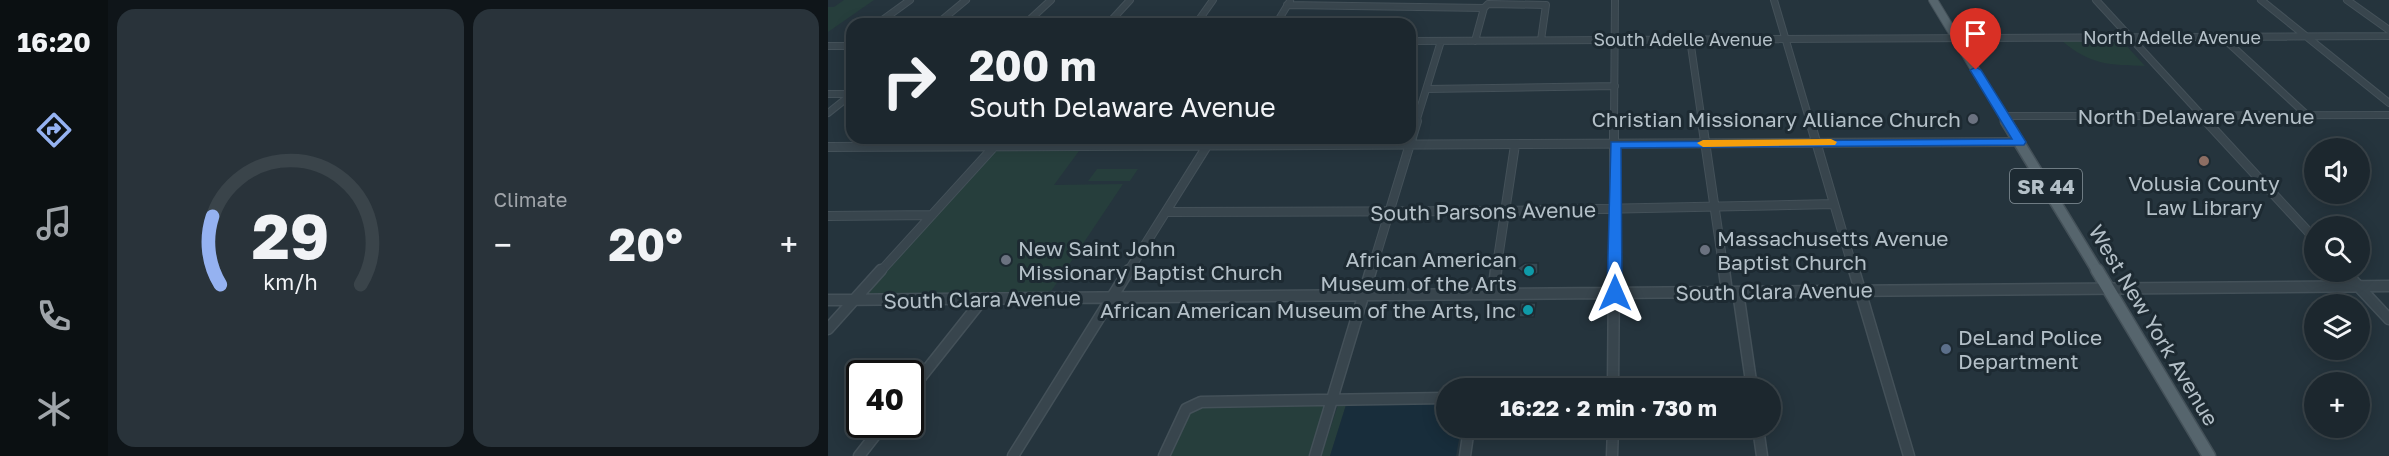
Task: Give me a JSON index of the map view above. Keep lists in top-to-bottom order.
{
  "streets": {
    "main road": ["SR 44", "West New York Avenue"],
    "street": [
      "North Adelle Avenue",
      "South Adelle Avenue",
      "North Delaware Avenue",
      "South Parsons Avenue",
      "South Clara Avenue"
    ]
  },
  "crossings": [
    ["North Adelle Avenue", "South Adelle Avenue"],
    ["North Adelle Avenue", "West New York Avenue"],
    ["South Adelle Avenue", "West New York Avenue"],
    ["North Delaware Avenue", "West New York Avenue"],
    ["South Clara Avenue", "West New York Avenue"]
  ],
  "places": [
    "Christian Missionary Alliance Church",
    "Volusia County Law Library",
    "Massachusetts Avenue Baptist Church",
    "New Saint John Missionary Baptist Church",
    "African American Museum of the Arts",
    "African American Museum of the Arts, Inc",
    "DeLand Police Department"
  ],
  "page": {
    "tabs": "16:20",
    "tile": "Climate",
    "turn": ["200 m", "South Delaware Avenue"],
    "map_buttons": "+",
    "heat": ["−", "20°", "+"],
    "limit": "40",
    "trip": "16:22 · 2 min · 730 m",
    "gauge": ["29", "km/h"]
  }
}
